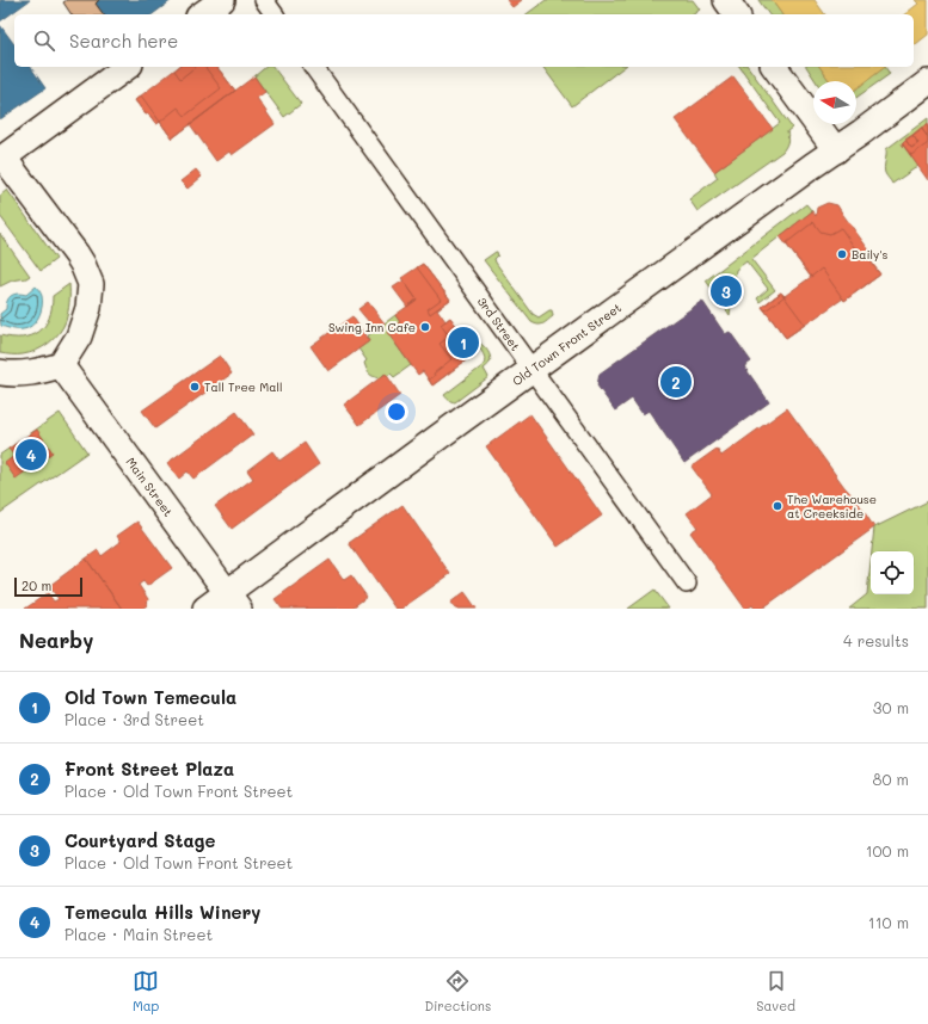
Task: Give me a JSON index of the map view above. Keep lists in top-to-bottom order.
{
  "streets": {
    "street": ["3rd Street", "Old Town Front Street", "Main Street"]
  },
  "crossings": [
    ["3rd Street", "Old Town Front Street"],
    ["Old Town Front Street", "Main Street"]
  ],
  "places": [
    "Baily's",
    "Swing Inn Cafe",
    "Tall Tree Mall",
    "The Warehouse at Creekside"
  ],
  "scale_bar": "20 m",
  "north": "left",
  "page": {
    "search": "Search here",
    "pins": [
      "3",
      "1",
      "2",
      "4"
    ],
    "scale": "20 m",
    "heading": ["Nearby", "4 results"],
    "list": [
      {
        "mark": "1",
        "name": "Old Town Temecula",
        "note": "Place · 3rd Street",
        "value": "30 m"
      },
      {
        "mark": "2",
        "name": "Front Street Plaza",
        "note": "Place · Old Town Front Street",
        "value": "80 m"
      },
      {
        "mark": "3",
        "name": "Courtyard Stage",
        "note": "Place · Old Town Front Street",
        "value": "100 m"
      },
      {
        "mark": "4",
        "name": "Temecula Hills Winery",
        "note": "Place · Main Street",
        "value": "110 m"
      }
    ],
    "nav": ["Map", "Directions", "Saved"]
  }
}
